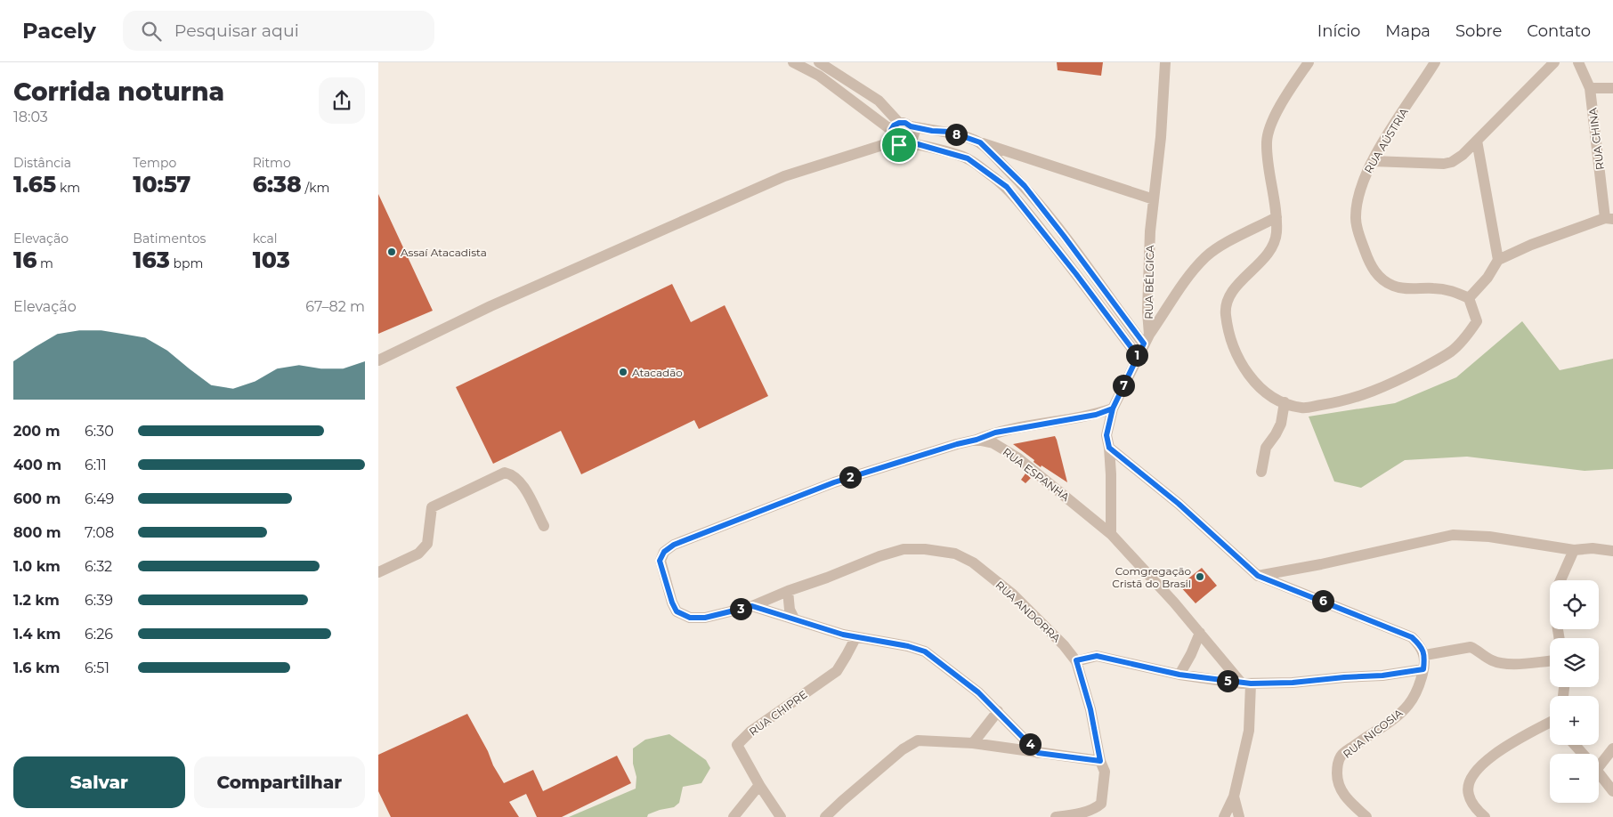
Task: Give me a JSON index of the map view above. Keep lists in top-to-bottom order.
{
  "streets": {
    "street": [
      "RUA CHINA",
      "RUA AÚSTRIA",
      "RUA BÉLGICA",
      "RUA ESPANHA",
      "RUA ANDORRA",
      "RUA CHIPRE",
      "RUA NICOSIA"
    ]
  },
  "crossings": [
    ["RUA ESPANHA", "RUA ANDORRA"]
  ],
  "places": ["Assaí Atacadista", "Atacadão", "Comgregação Cristã do Brasil"],
  "page": {
    "header": "Pacely",
    "search": "Pesquisar aqui",
    "nav": [
      "Início",
      "Mapa",
      "Sobre",
      "Contato"
    ],
    "heading": ["Corrida noturna", "18:03"],
    "pins": [
      "8",
      "1",
      "7",
      "2",
      "6",
      "3",
      "5",
      "4"
    ],
    "stats": [
      ["Distância", "1.65 km"],
      ["Tempo", "10:57"],
      ["Ritmo", "6:38 /km"],
      ["Elevação", "16 m"],
      ["Batimentos", "163 bpm"],
      ["kcal", "103"]
    ],
    "chart": ["Elevação", "67–82 m"],
    "list": [
      {
        "name": "200 m",
        "note": "6:30"
      },
      {
        "name": "400 m",
        "note": "6:11"
      },
      {
        "name": "600 m",
        "note": "6:49"
      },
      {
        "name": "800 m",
        "note": "7:08"
      },
      {
        "name": "1.0 km",
        "note": "6:32"
      },
      {
        "name": "1.2 km",
        "note": "6:39"
      },
      {
        "name": "1.4 km",
        "note": "6:26"
      },
      {
        "name": "1.6 km",
        "note": "6:51"
      }
    ],
    "map_buttons": ["+", "−"],
    "buttons": ["Salvar", "Compartilhar"]
  }
}
